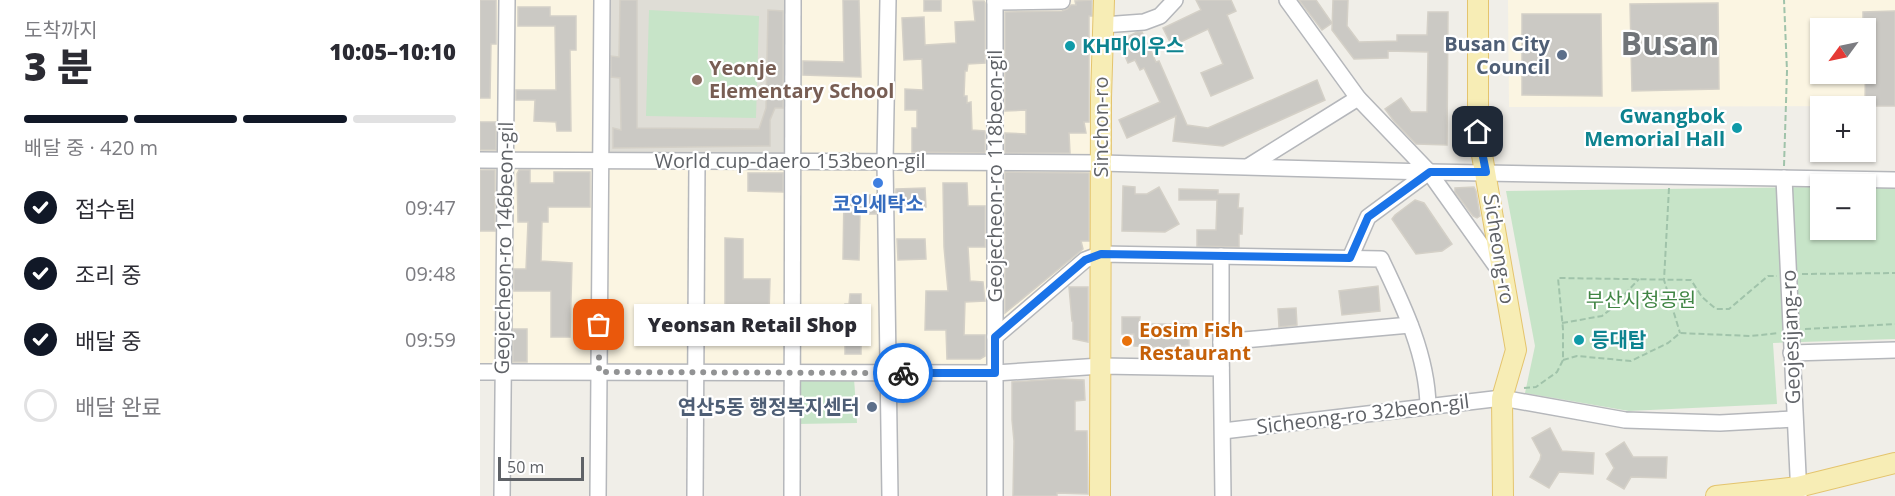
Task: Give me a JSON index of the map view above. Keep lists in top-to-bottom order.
{
  "streets": {
    "main road": ["Sinchon-ro", "Sicheong-ro"],
    "street": [
      "World cup-daero 153beon-gil",
      "Geojecheon-ro 118beon-gil",
      "Geojecheon-ro 146beon-gil",
      "Geojesijang-ro",
      "Sicheong-ro 32beon-gil"
    ]
  },
  "crossings": [
    ["Sinchon-ro", "World cup-daero 153beon-gil"],
    ["World cup-daero 153beon-gil", "Geojecheon-ro 118beon-gil"],
    ["World cup-daero 153beon-gil", "Geojecheon-ro 146beon-gil"],
    ["World cup-daero 153beon-gil", "Sicheong-ro"],
    ["World cup-daero 153beon-gil", "Geojesijang-ro"],
    ["Sicheong-ro", "Sicheong-ro 32beon-gil"],
    ["Geojesijang-ro", "Sicheong-ro 32beon-gil"]
  ],
  "districts": ["Busan"],
  "parks": ["부산시청공원"],
  "places": [
    "KH마이우스",
    "Busan City Council",
    "Yeonje Elementary School",
    "Gwangbok Memorial Hall",
    "코인세탁소",
    "Yeonsan Retail Shop",
    "등대탑",
    "Eosim Fish Restaurant",
    "연산5동 행정복지센터"
  ],
  "scale_bar": "50 m",
  "north": "bottom left",
  "page": {
    "heading": ["3 분", "도착까지", "10:05–10:10"],
    "map_buttons": ["+", "−"],
    "bar": "배달 중 · 420 m",
    "list": [
      ["접수됨", "09:47"],
      ["조리 중", "09:48"],
      ["배달 중", "09:59"],
      "배달 완료"
    ],
    "bubble": "Yeonsan Retail Shop",
    "scale": "50 m"
  }
}
